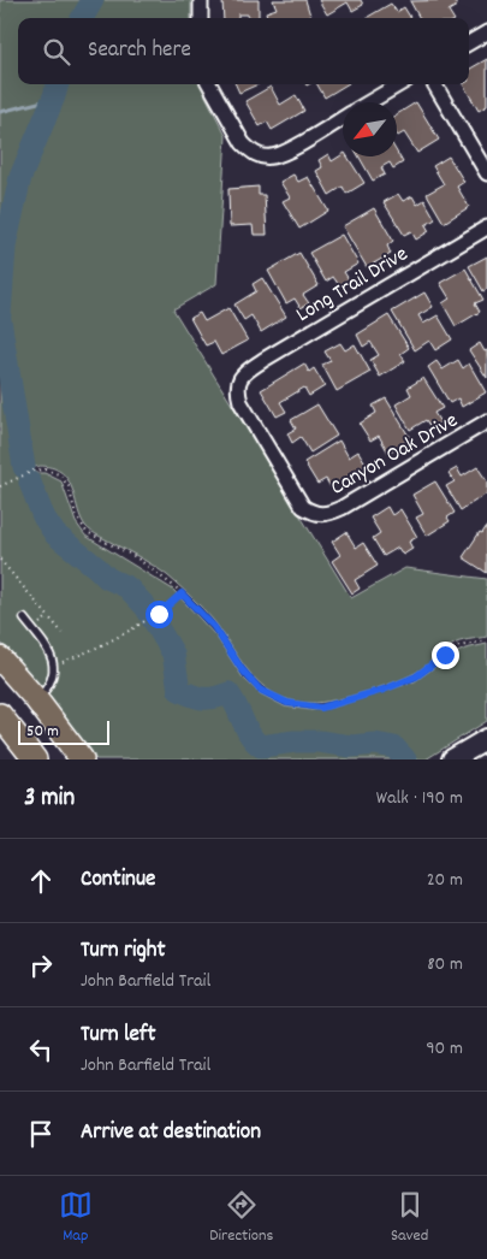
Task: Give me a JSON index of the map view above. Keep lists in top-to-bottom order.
{
  "streets": {
    "street": ["Long Trail Drive", "Canyon Oak Drive"]
  },
  "crossings": [
    ["Long Trail Drive", "Canyon Oak Drive"]
  ],
  "scale_bar": "50 m",
  "north": "bottom left",
  "page": {
    "search": "Search here",
    "scale": "50 m",
    "heading": ["3 min", "Walk · 190 m"],
    "list": [
      ["Continue", "20 m"],
      ["Turn right", "John Barfield Trail", "80 m"],
      ["Turn left", "John Barfield Trail", "90 m"],
      "Arrive at destination"
    ],
    "nav": ["Map", "Directions", "Saved"]
  }
}
